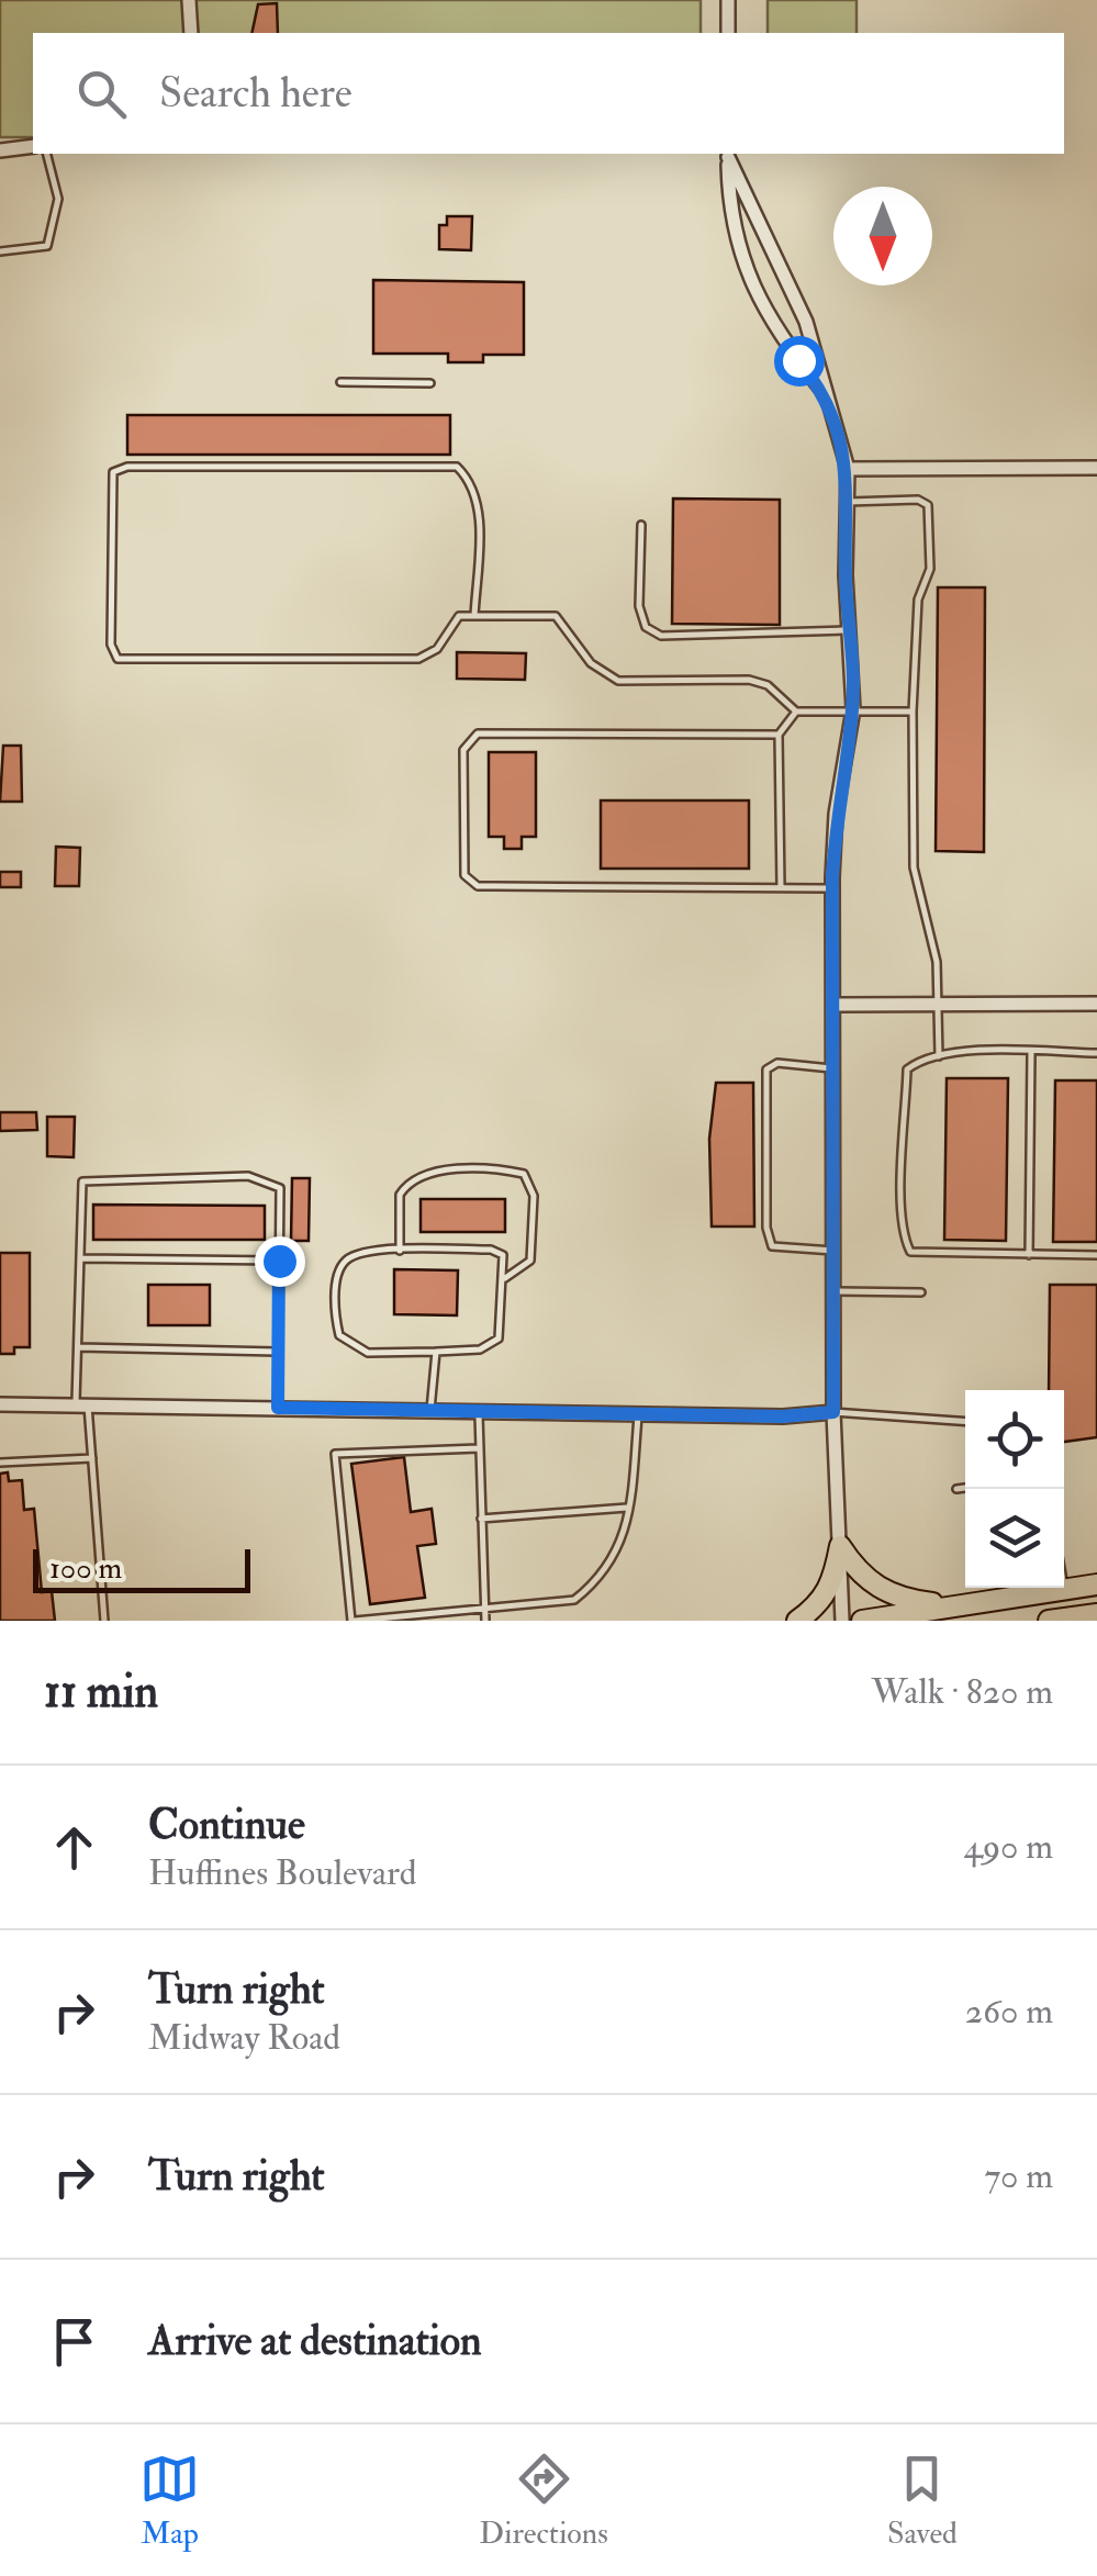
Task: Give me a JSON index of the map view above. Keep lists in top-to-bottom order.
{
  "scale_bar": "100 m",
  "north": "bottom",
  "page": {
    "search": "Search here",
    "scale": "100 m",
    "heading": ["11 min", "Walk · 820 m"],
    "list": [
      ["Continue", "Huffines Boulevard", "490 m"],
      ["Turn right", "Midway Road", "260 m"],
      ["Turn right", "70 m"],
      "Arrive at destination"
    ],
    "nav": ["Map", "Directions", "Saved"]
  }
}
